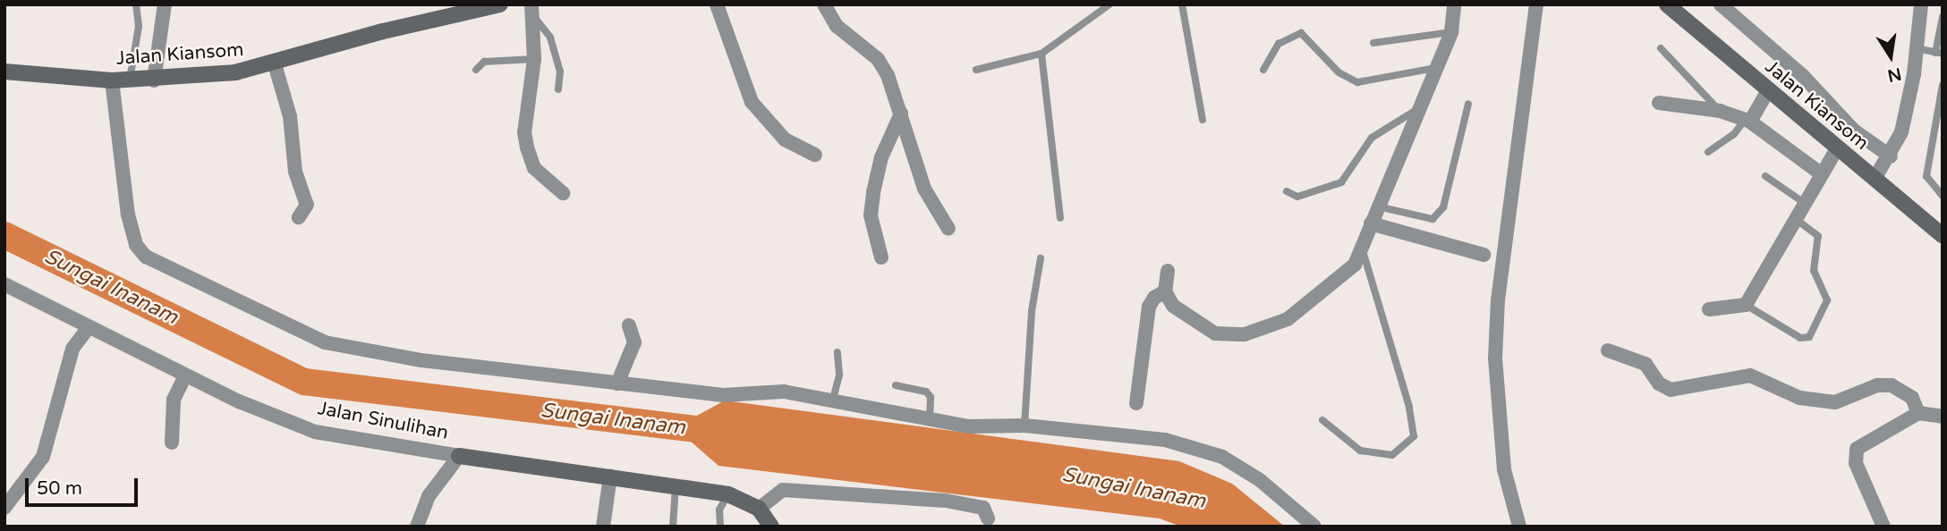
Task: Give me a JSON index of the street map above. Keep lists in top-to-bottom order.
{
  "streets": {
    "street": ["Jalan Kiansom", "Jalan Sinulihan"]
  },
  "water": ["Sungai Inanam"],
  "scale_bar": "50 m",
  "north": "bottom"
}
